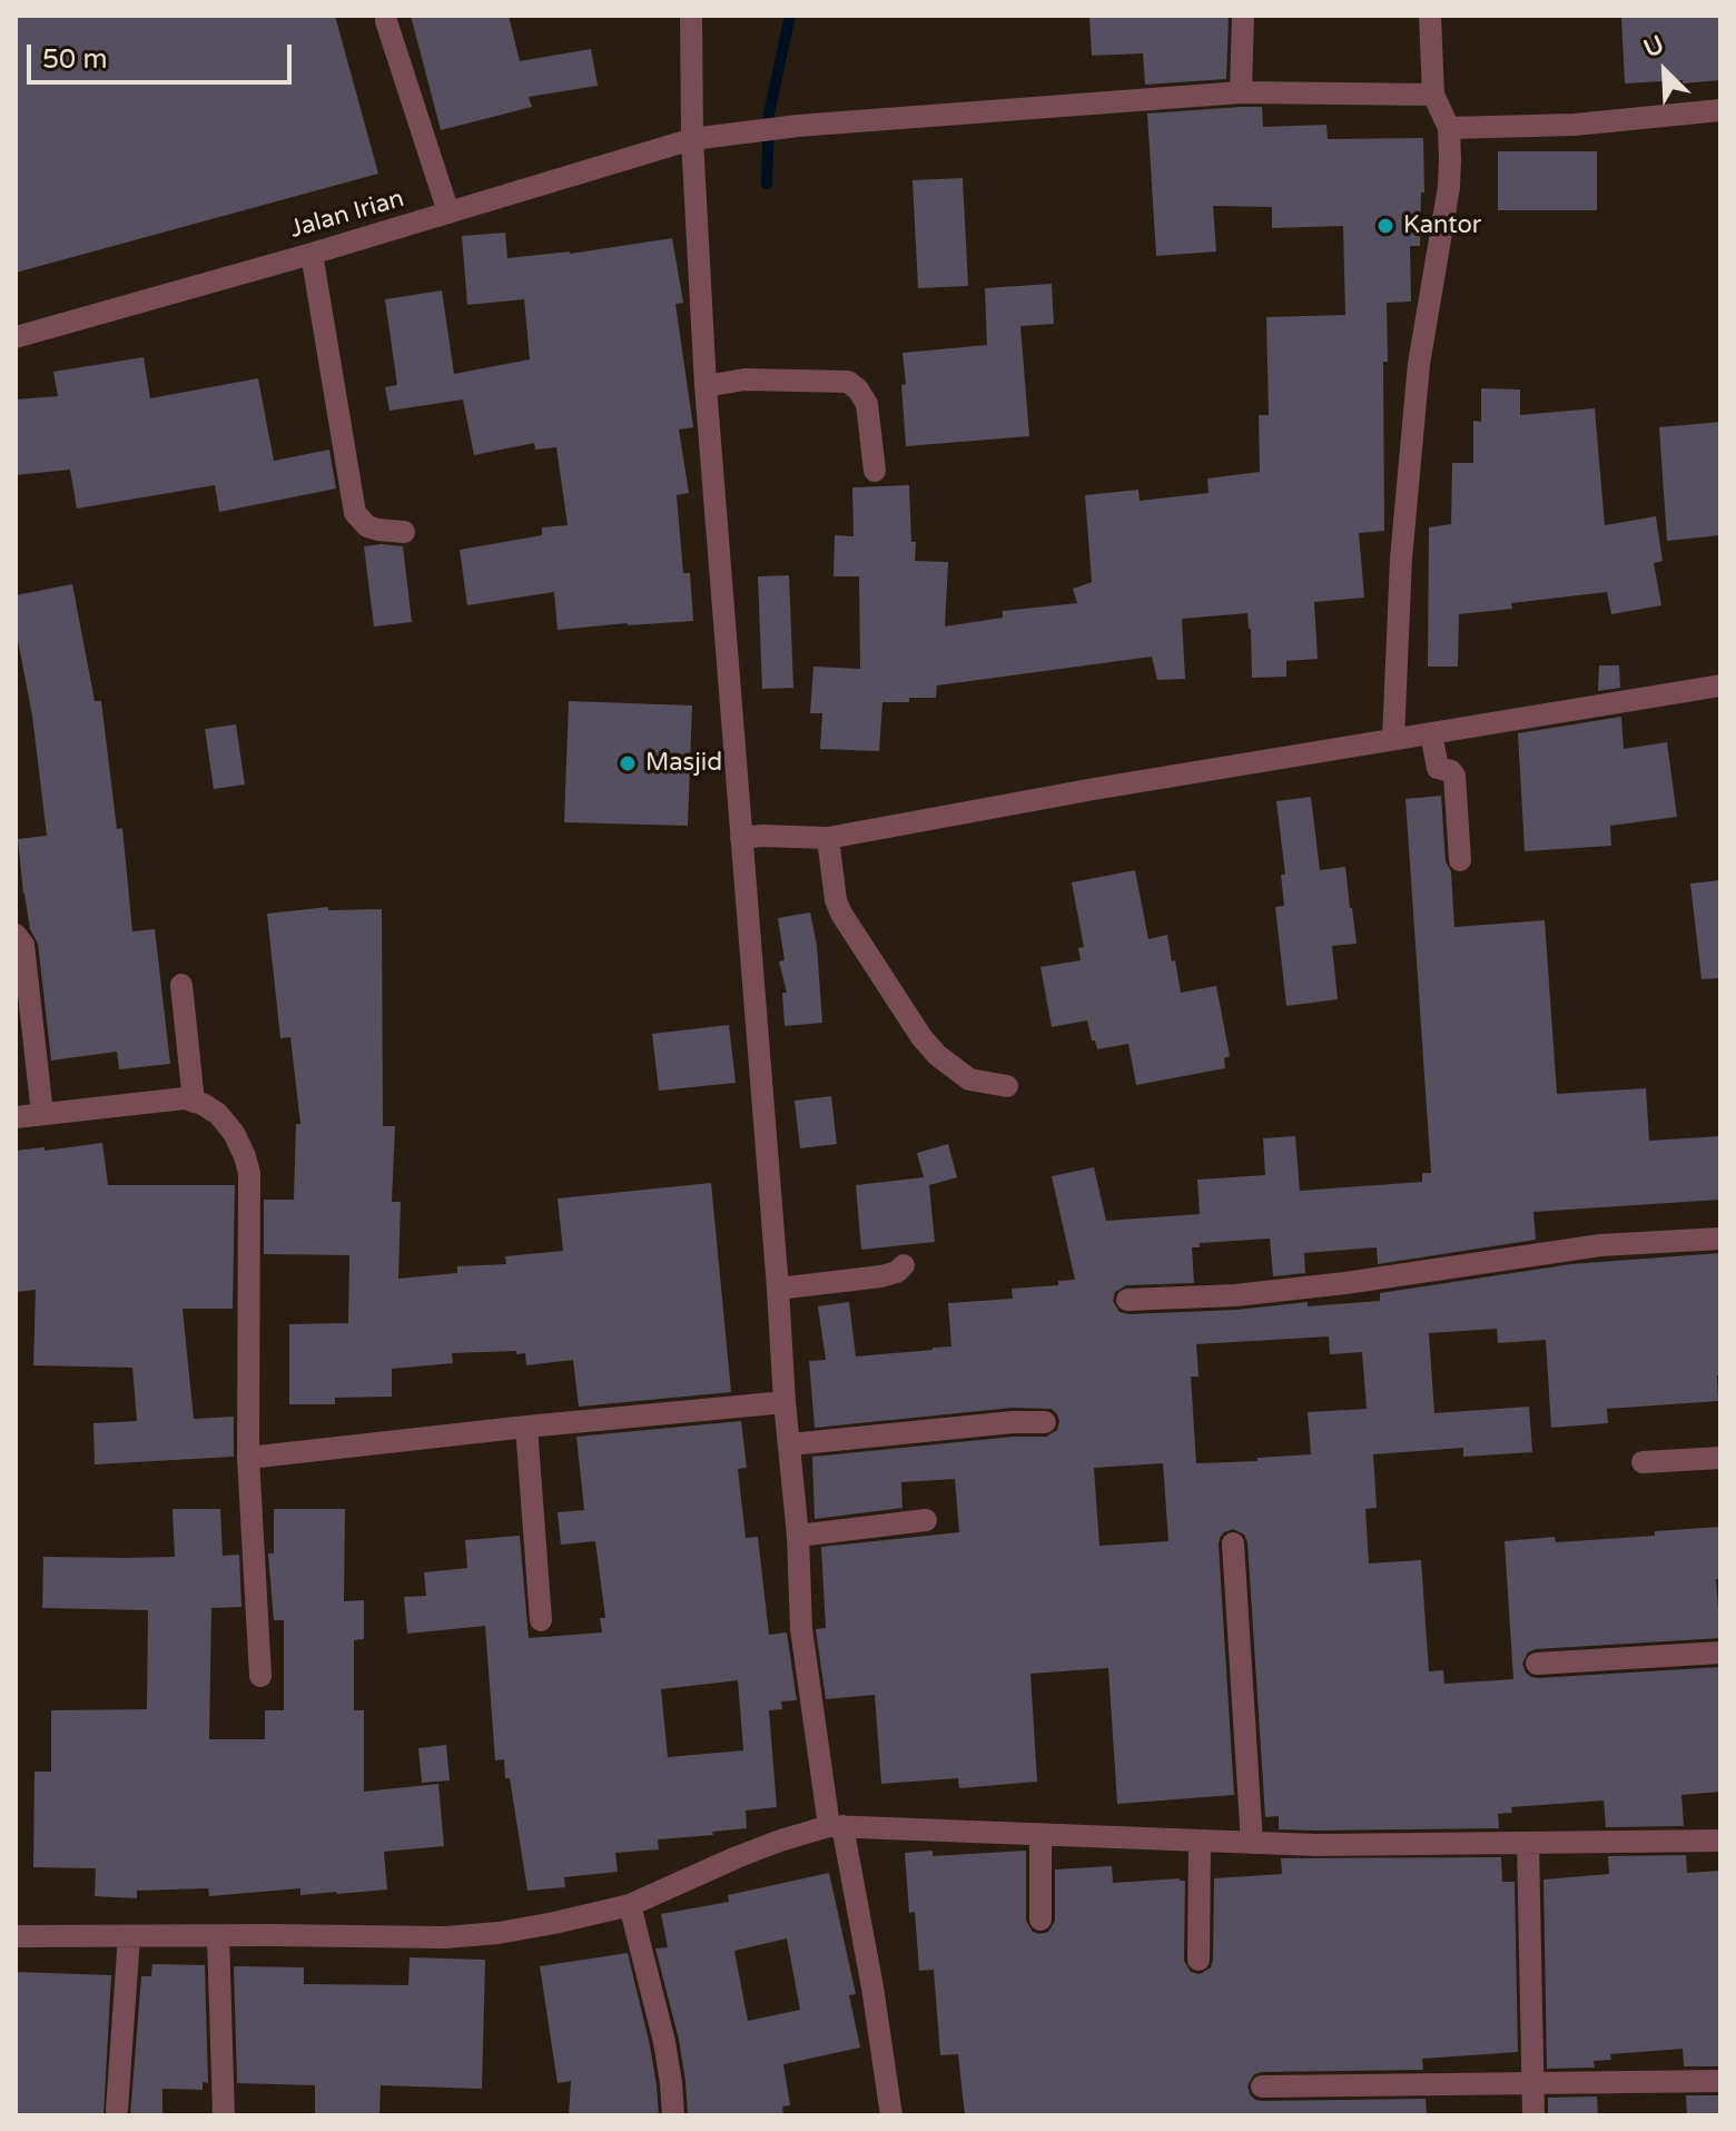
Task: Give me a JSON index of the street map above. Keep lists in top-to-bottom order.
{
  "streets": {
    "street": ["Jalan Irian"]
  },
  "places": ["Kantor", "Masjid"],
  "scale_bar": "50 m",
  "north": "top left"
}
